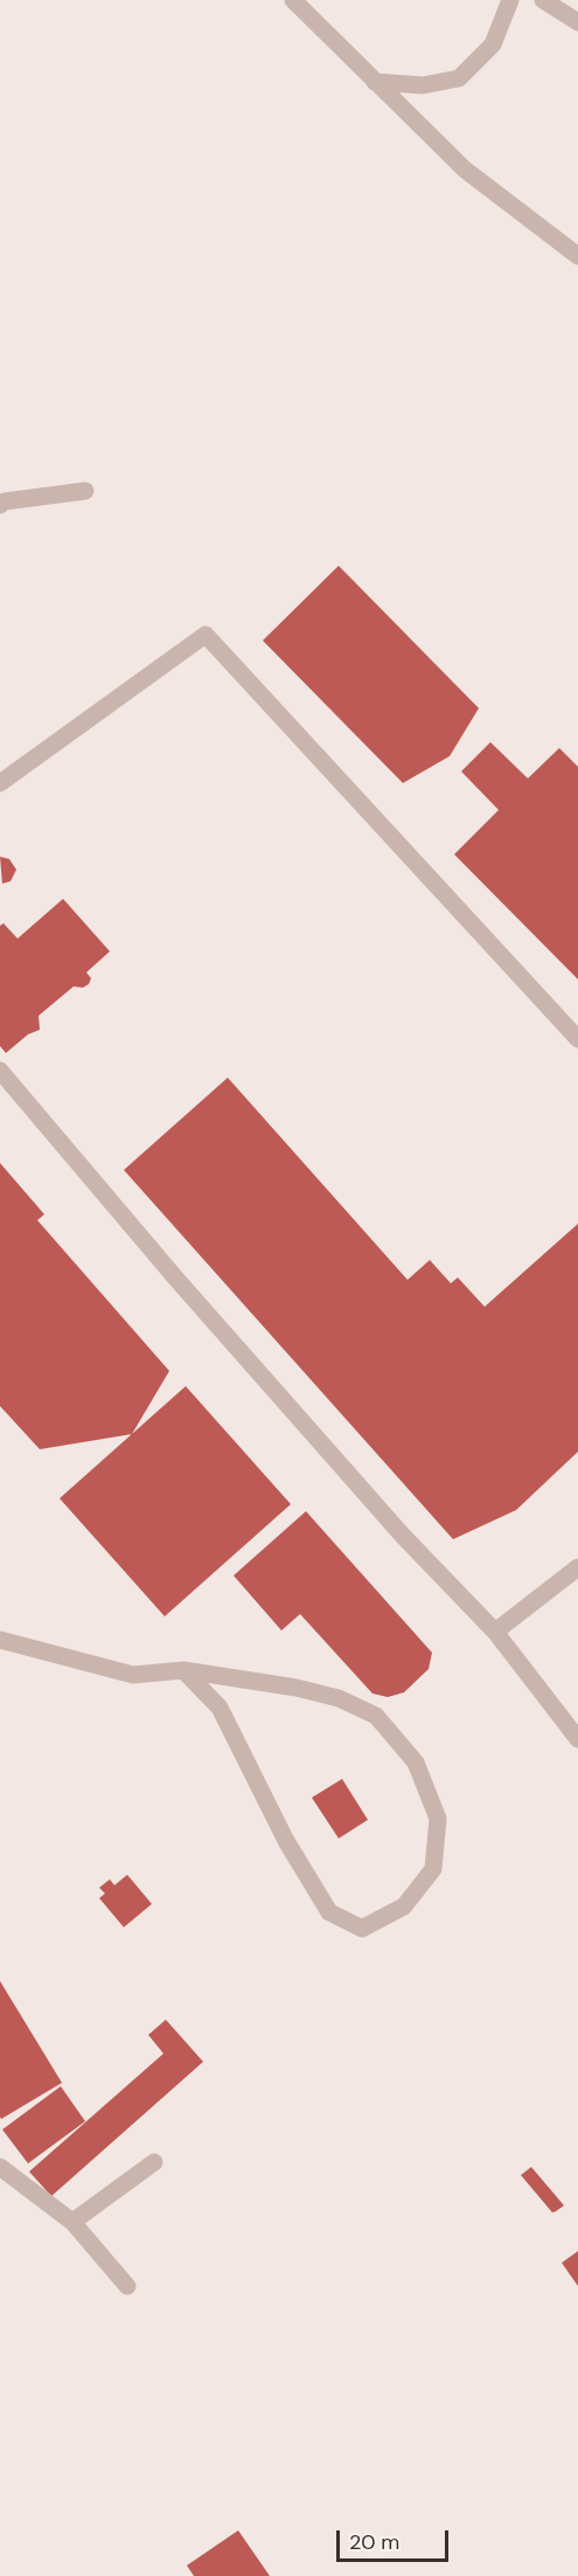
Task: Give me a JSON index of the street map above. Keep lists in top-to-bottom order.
{
  "scale_bar": "20 m"
}
